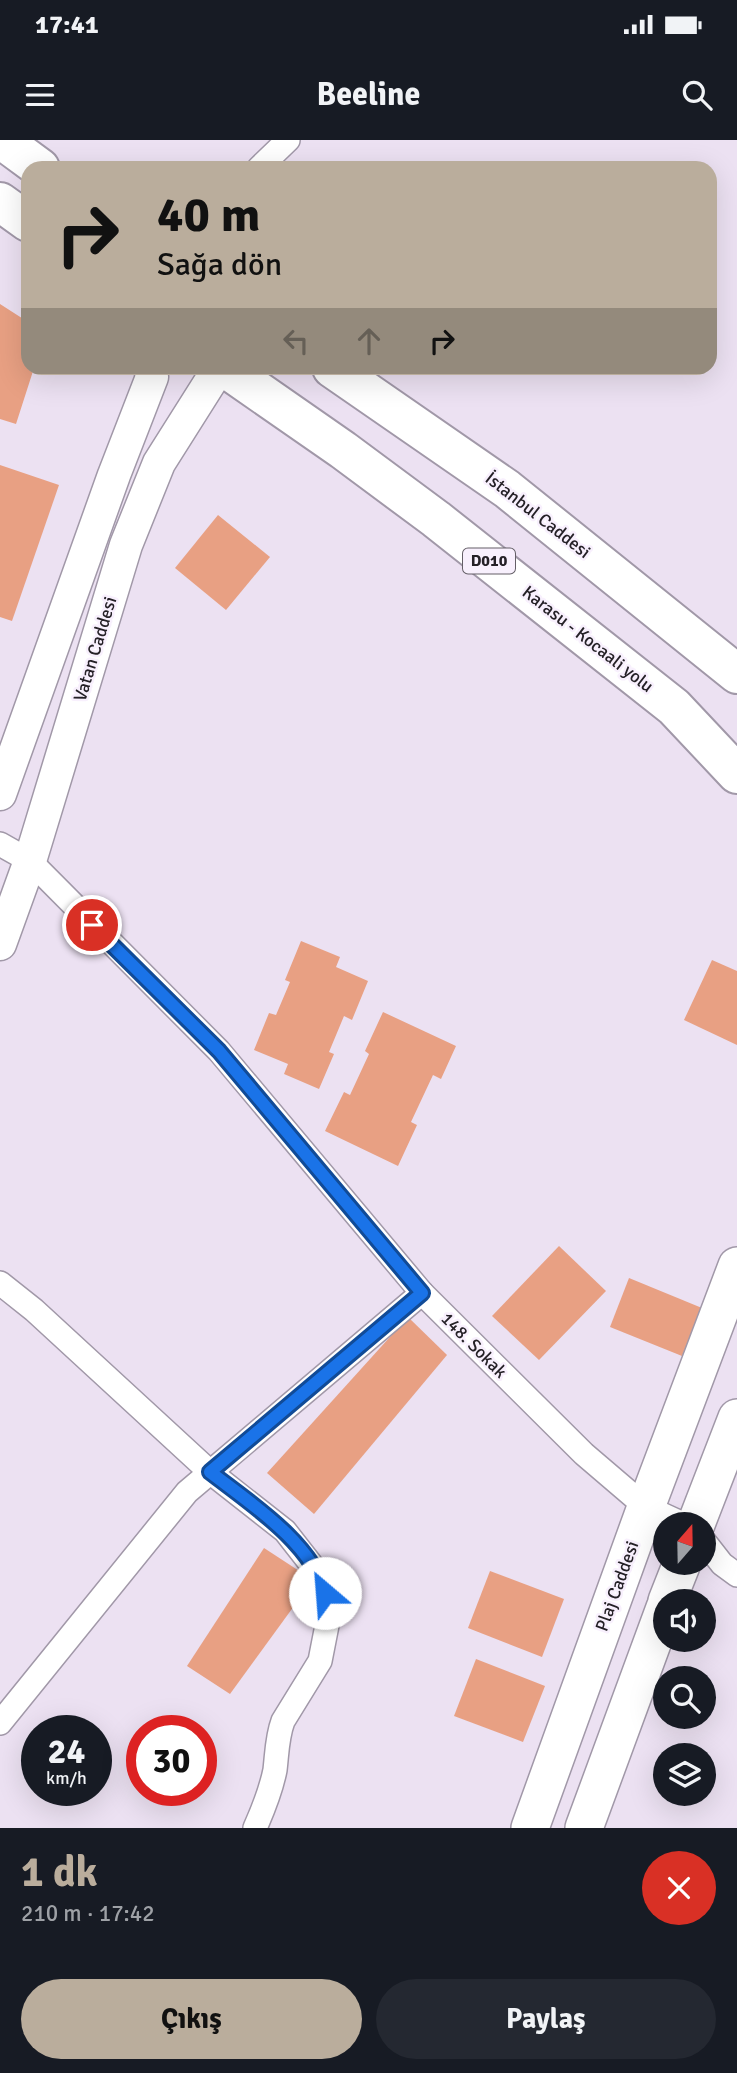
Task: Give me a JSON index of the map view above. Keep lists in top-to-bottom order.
{
  "streets": {
    "highway": ["İstanbul Caddesi", "D010", "Karasu - Kocaali yolu"],
    "main road": ["Vatan Caddesi", "Plaj Caddesi"],
    "street": ["148. Sokak"]
  },
  "crossings": [
    ["Vatan Caddesi", "148. Sokak"],
    ["148. Sokak", "Plaj Caddesi"]
  ],
  "north": "top",
  "page": {
    "status": "17:41",
    "header": "Beeline",
    "turn": ["40 m", "Sağa dön"],
    "speed": "24 km/h",
    "limit": "30",
    "heading": ["1 dk", "210 m · 17:42"],
    "buttons": ["Çıkış", "Paylaş"]
  }
}
